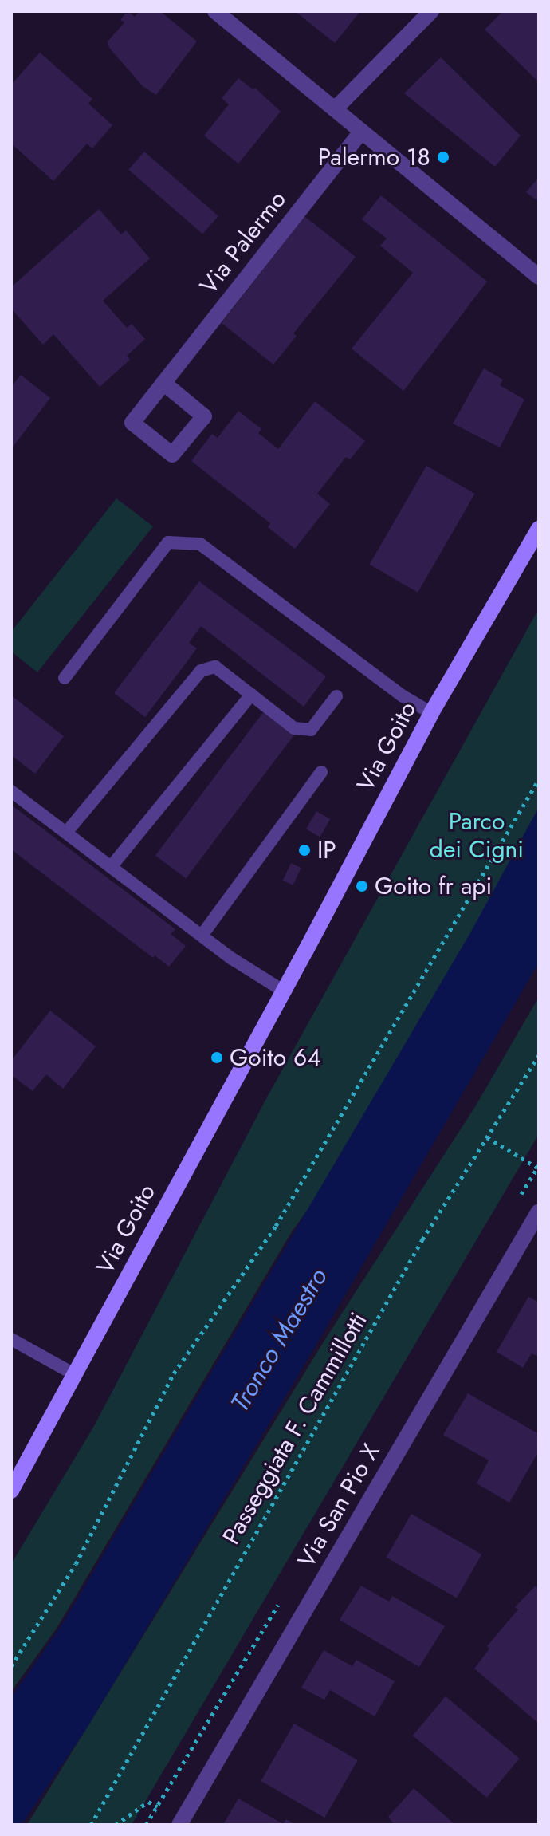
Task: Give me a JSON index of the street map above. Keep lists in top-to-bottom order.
{
  "streets": {
    "main road": ["Via Goito"],
    "street": ["Via Palermo", "Via San Pio X"],
    "path": ["Passeggiata F. Cammillotti"]
  },
  "water": ["Tronco Maestro"],
  "parks": ["Parco dei Cigni"],
  "places": [
    "Palermo 18",
    "IP",
    "Goito fr api",
    "Goito 64"
  ]
}
